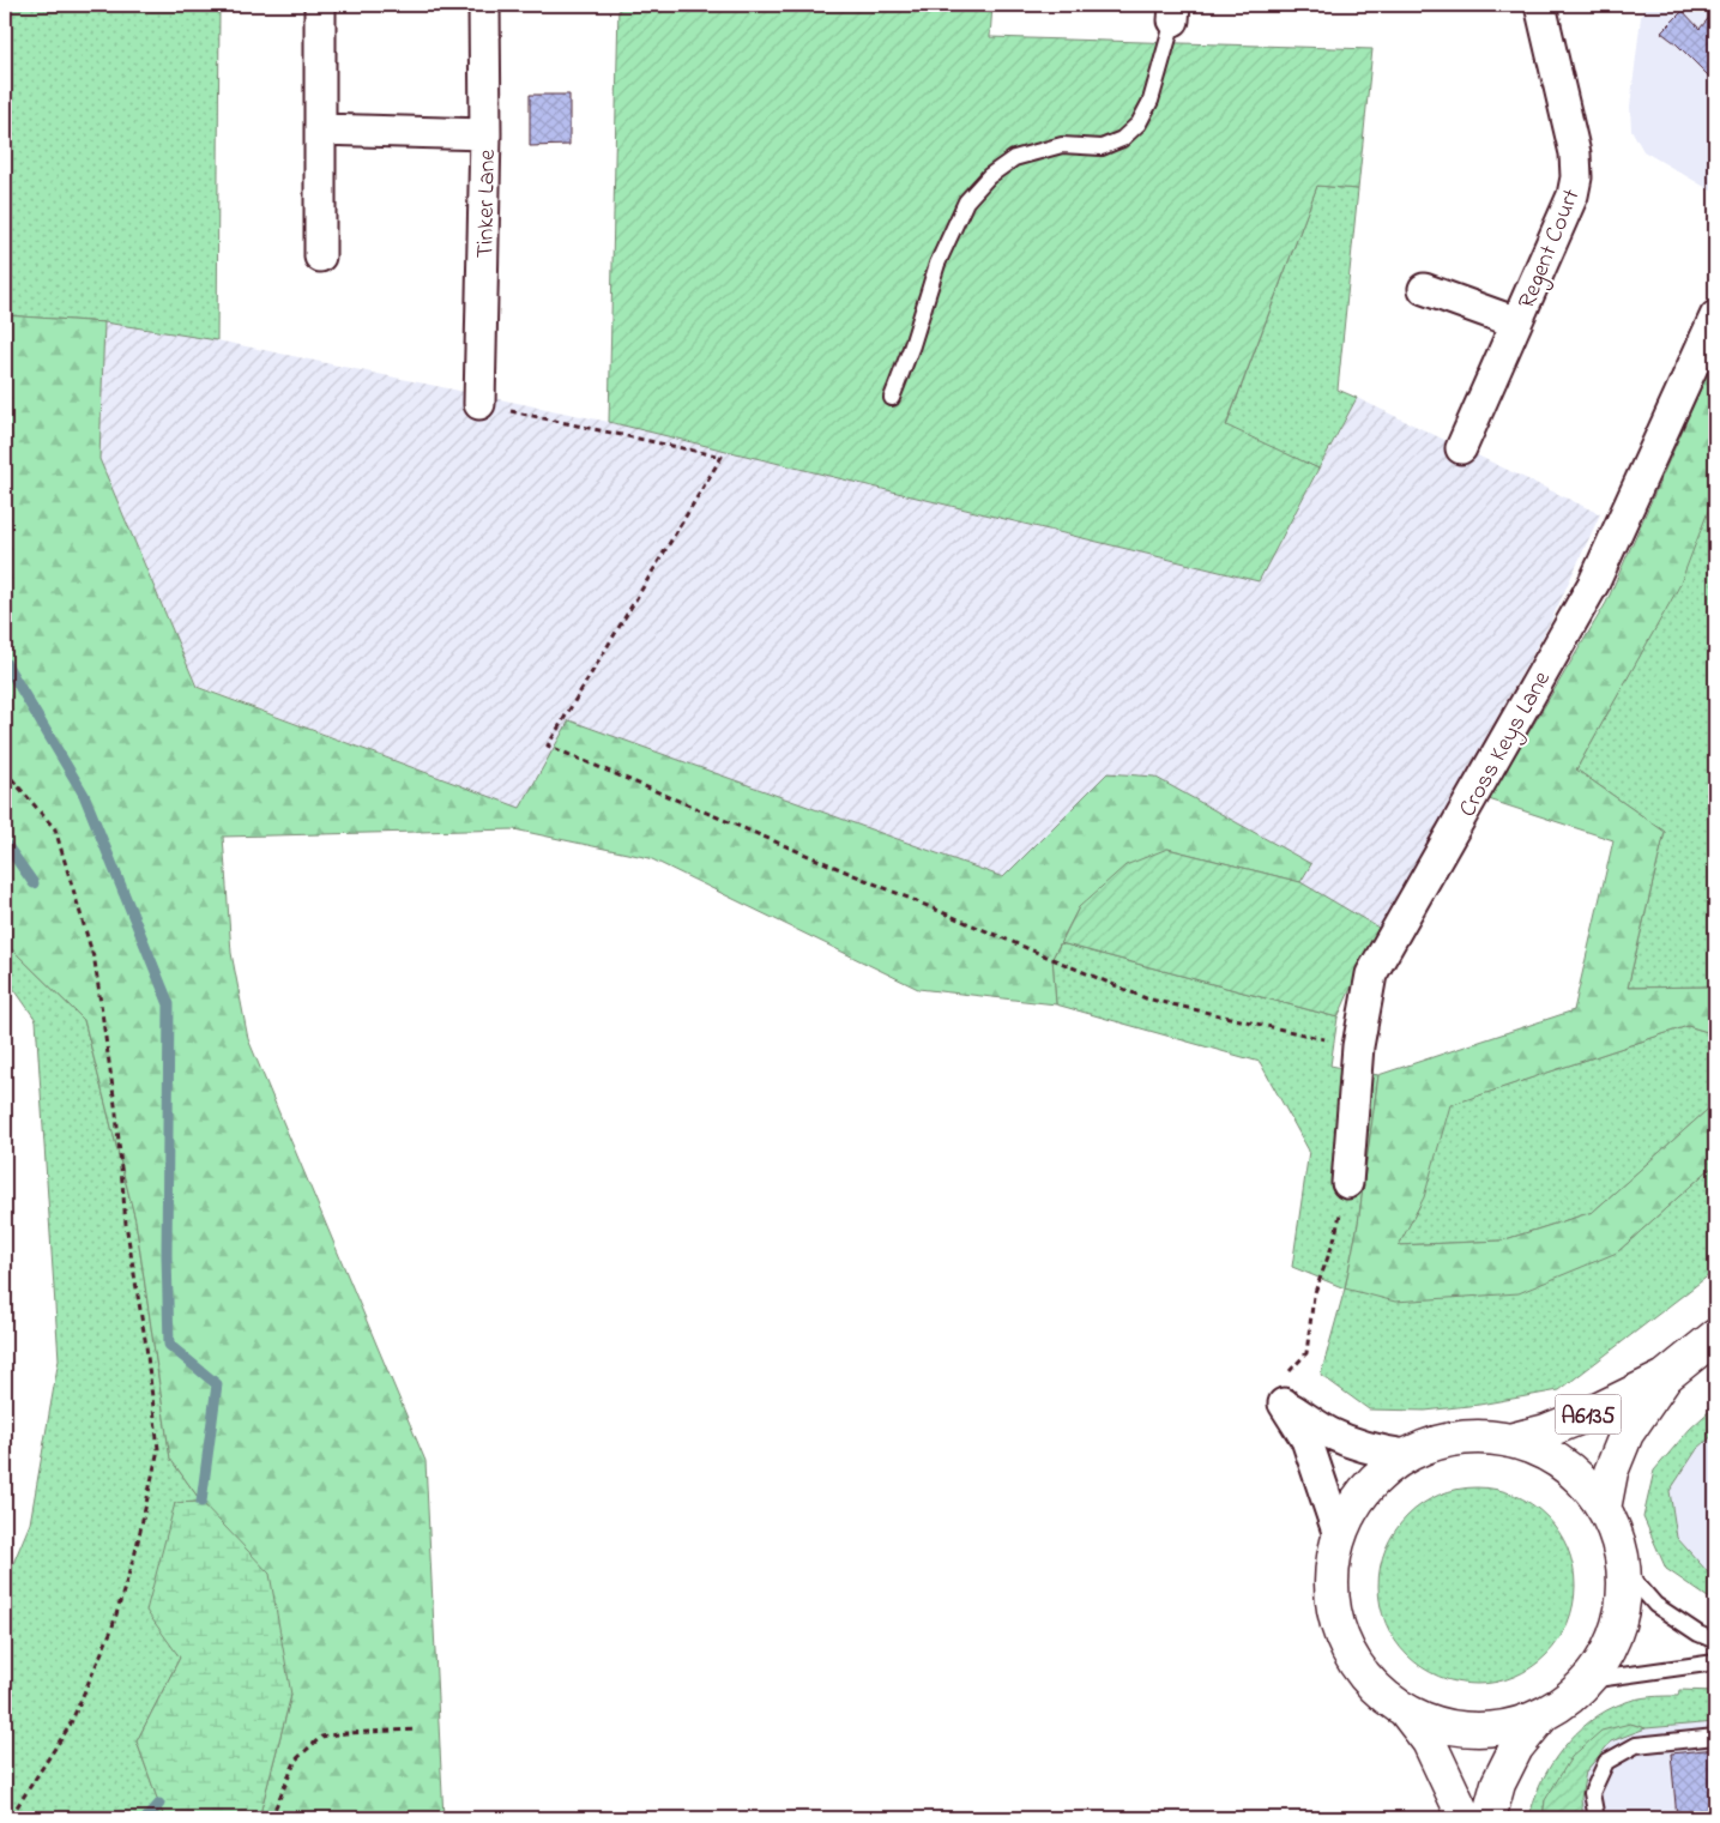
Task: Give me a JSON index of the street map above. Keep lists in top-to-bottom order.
{
  "streets": {
    "main road": ["A6135"],
    "street": ["Tinker Lane", "Regent Court", "Cross Keys Lane"]
  }
}
